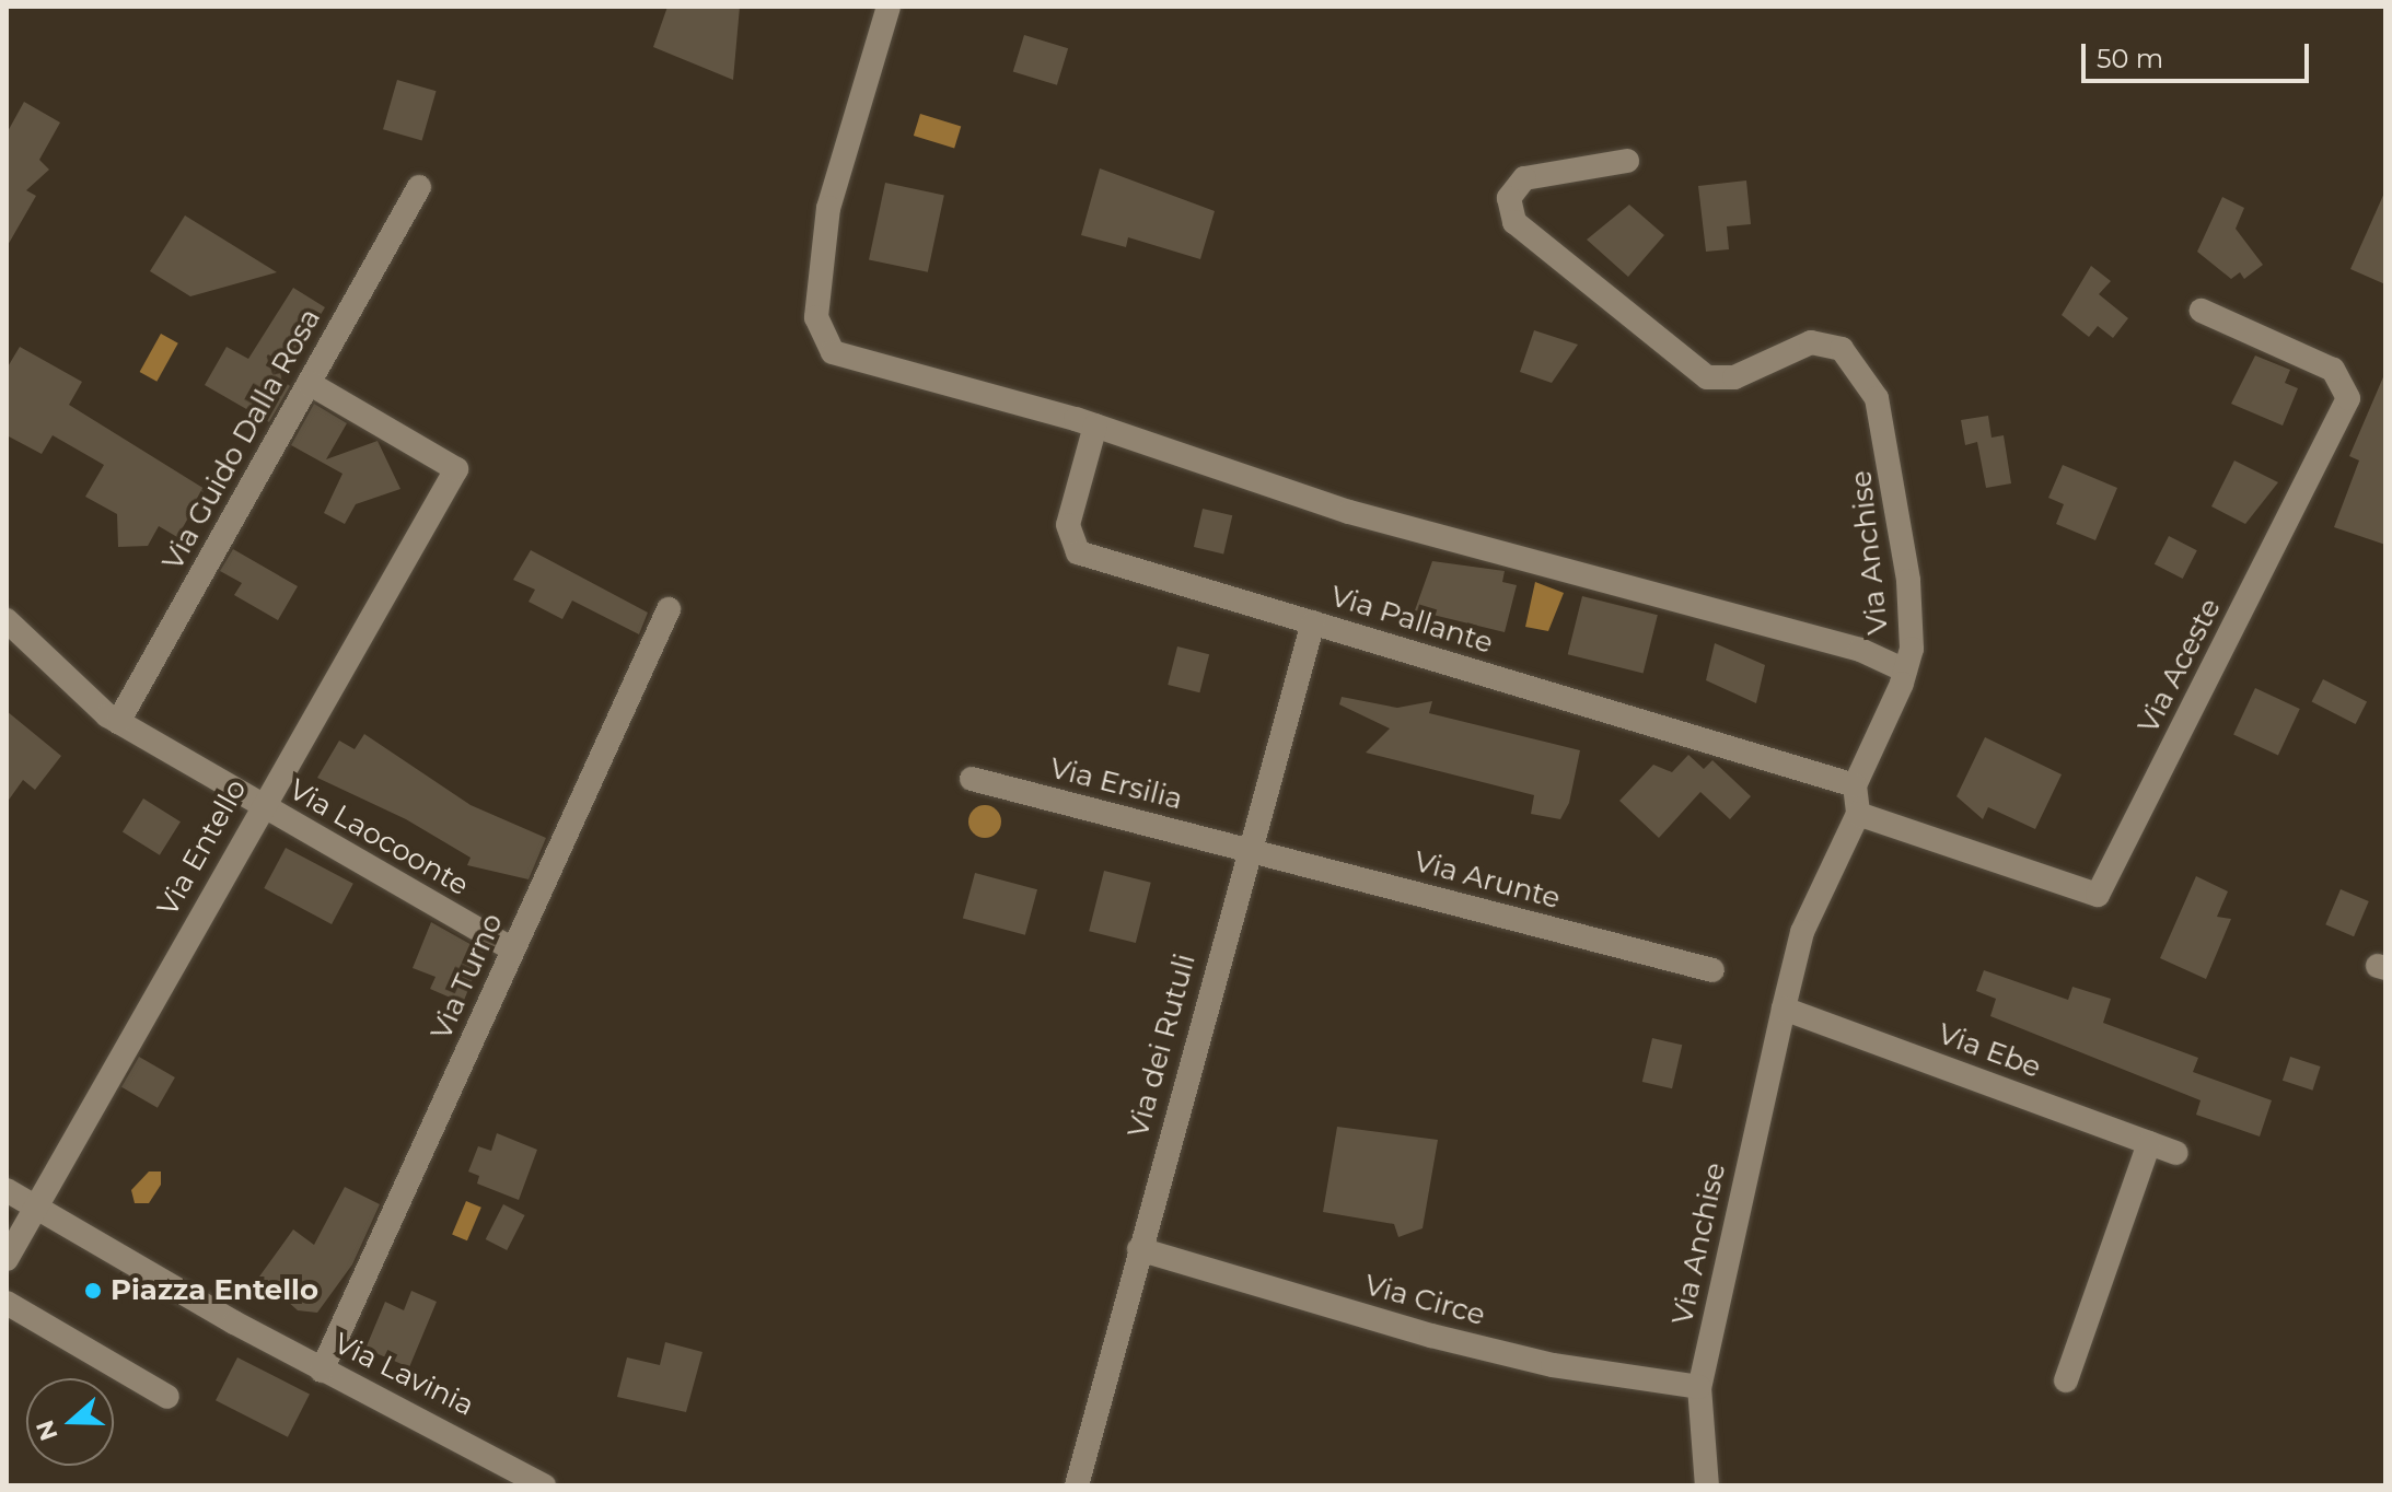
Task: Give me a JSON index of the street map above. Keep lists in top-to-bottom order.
{
  "streets": {
    "street": [
      "Via Guido Dalla Rosa",
      "Via Anchise",
      "Via Pallante",
      "Via Aceste",
      "Via Ersilia",
      "Via Laocoonte",
      "Via Entello",
      "Via Arunte",
      "Via Turno",
      "Via dei Rutuli",
      "Via Ebe",
      "Via Circe",
      "Via Lavinia"
    ]
  },
  "crossings": [
    ["Via Guido Dalla Rosa", "Via Laocoonte"],
    ["Via Guido Dalla Rosa", "Via Entello"],
    ["Via Anchise", "Via Pallante"],
    ["Via Anchise", "Via Aceste"],
    ["Via Anchise", "Via Ebe"],
    ["Via Anchise", "Via Circe"],
    ["Via Pallante", "Via dei Rutuli"],
    ["Via Ersilia", "Via Arunte"],
    ["Via Ersilia", "Via dei Rutuli"],
    ["Via Laocoonte", "Via Entello"],
    ["Via Laocoonte", "Via Turno"],
    ["Via Entello", "Via Lavinia"],
    ["Via Arunte", "Via dei Rutuli"],
    ["Via Turno", "Via Lavinia"],
    ["Via dei Rutuli", "Via Circe"]
  ],
  "places": ["Piazza Entello"],
  "scale_bar": "50 m",
  "north": "left"
}
